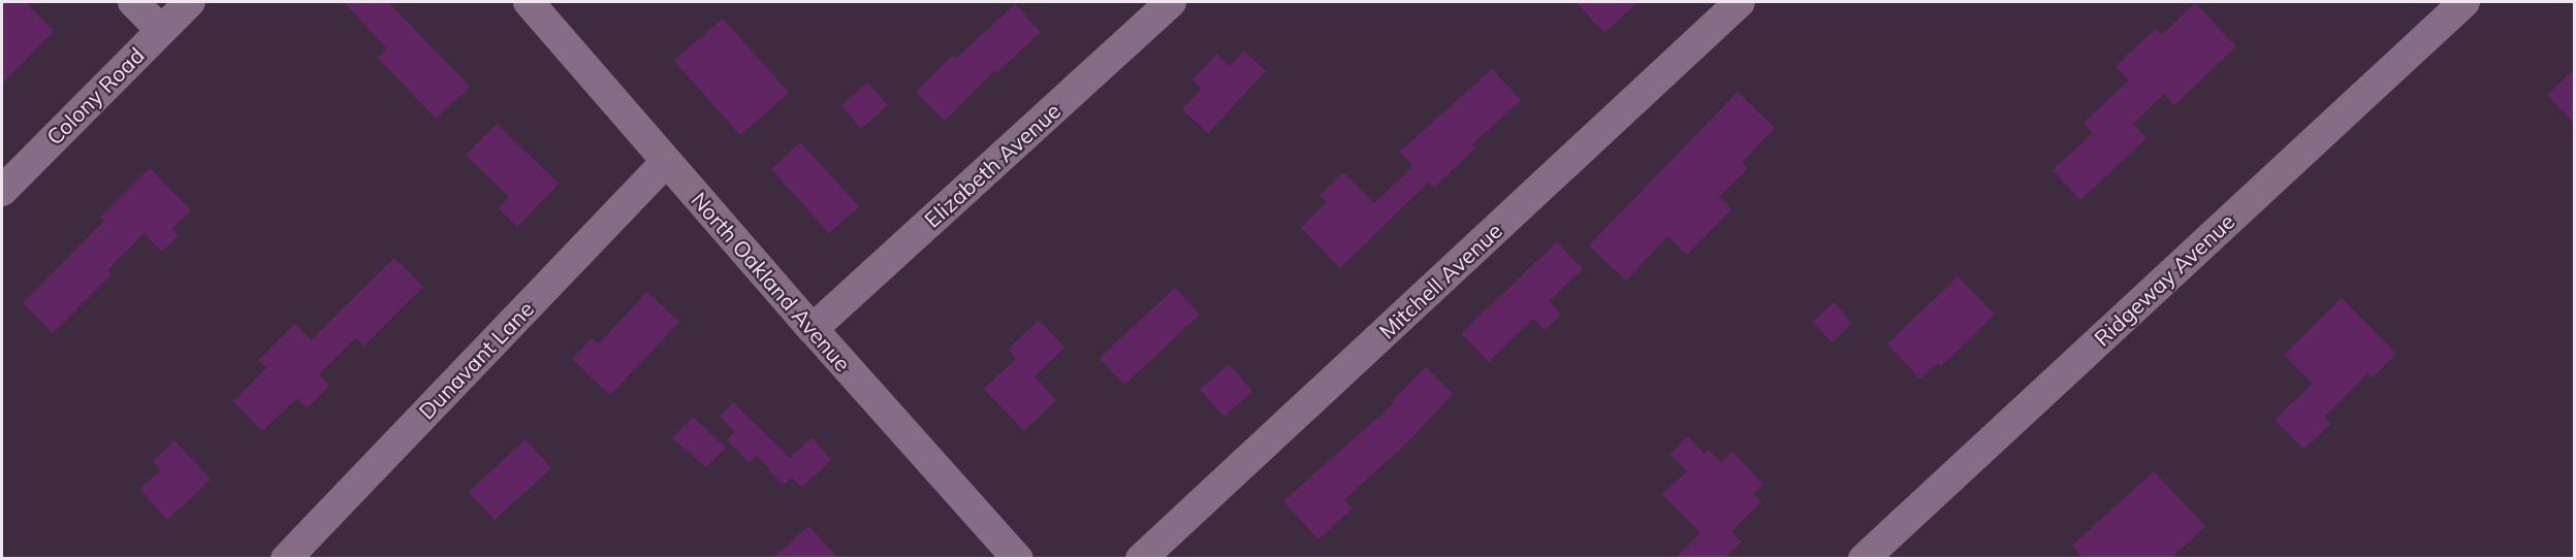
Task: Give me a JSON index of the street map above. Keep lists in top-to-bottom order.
{
  "streets": {
    "street": [
      "Colony Road",
      "Elizabeth Avenue",
      "Ridgeway Avenue",
      "Mitchell Avenue",
      "North Oakland Avenue",
      "Dunavant Lane"
    ]
  },
  "crossings": [
    ["Elizabeth Avenue", "North Oakland Avenue"],
    ["North Oakland Avenue", "Dunavant Lane"]
  ]
}
